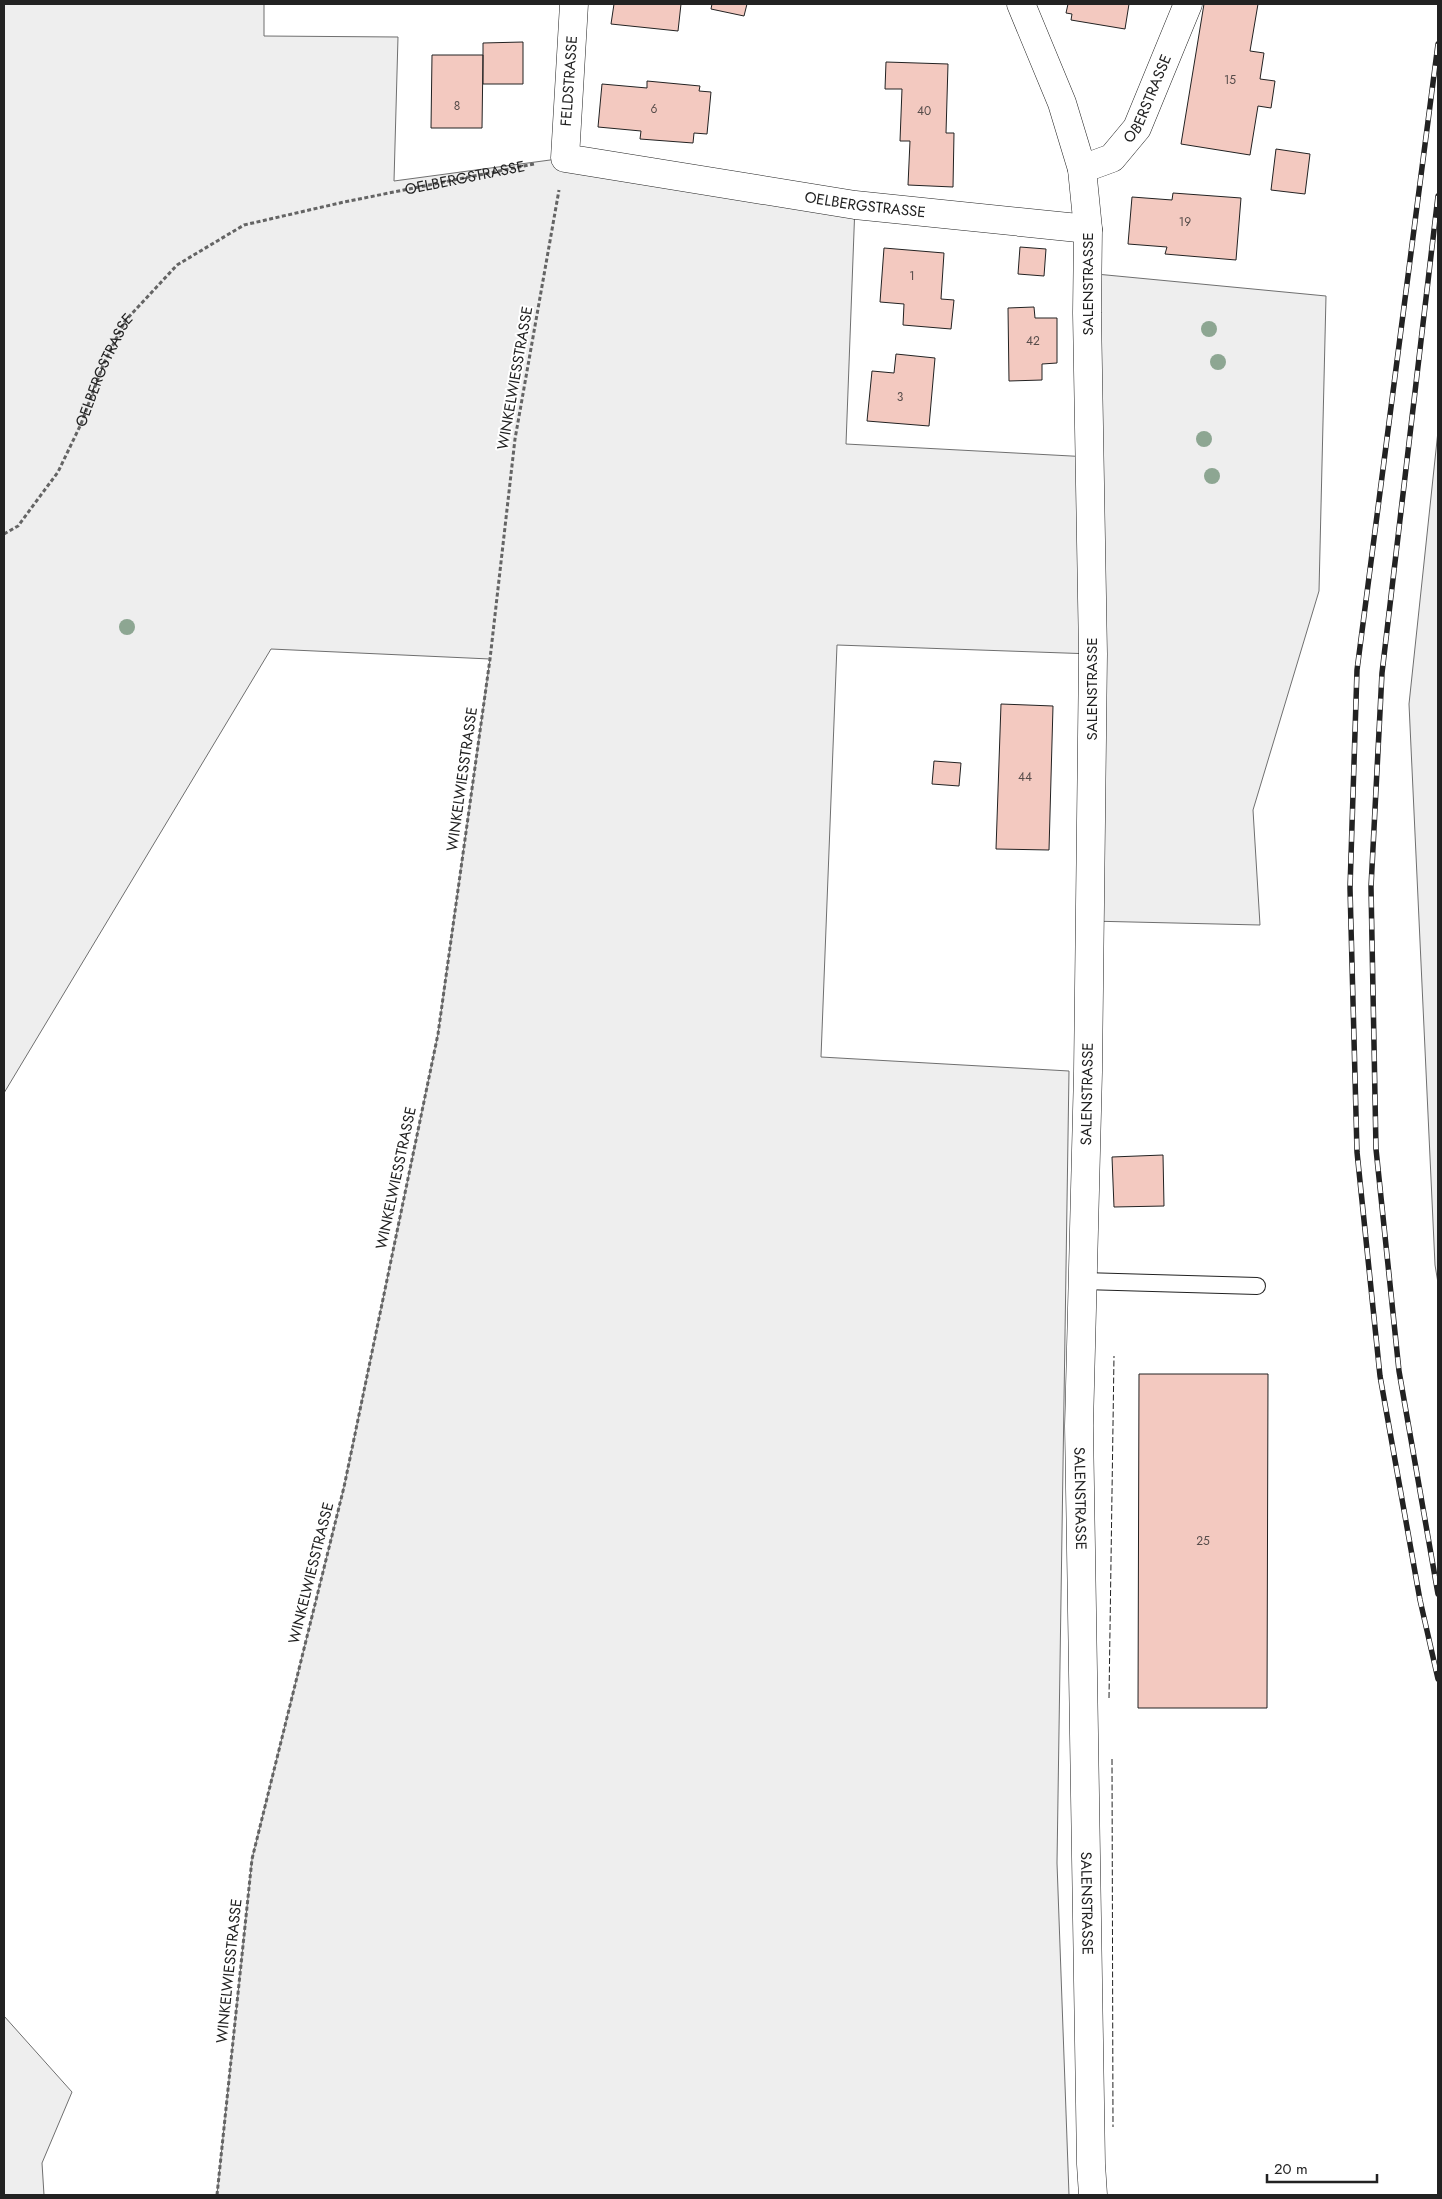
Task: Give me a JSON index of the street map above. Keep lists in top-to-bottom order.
{
  "streets": {
    "street": [
      "FELDSTRASSE",
      "OBERSTRASSE",
      "OELBERGSTRASSE",
      "SALENSTRASSE"
    ],
    "path": ["WINKELWIESSTRASSE"]
  },
  "crossings": [
    ["FELDSTRASSE", "OELBERGSTRASSE"],
    ["FELDSTRASSE", "WINKELWIESSTRASSE"],
    ["OBERSTRASSE", "SALENSTRASSE"],
    ["OELBERGSTRASSE", "SALENSTRASSE"],
    ["OELBERGSTRASSE", "WINKELWIESSTRASSE"]
  ],
  "house_numbers": [
    "15",
    "8",
    "6",
    "40",
    "19",
    "1",
    "42",
    "3",
    "44",
    "25"
  ],
  "scale_bar": "20 m"
}
